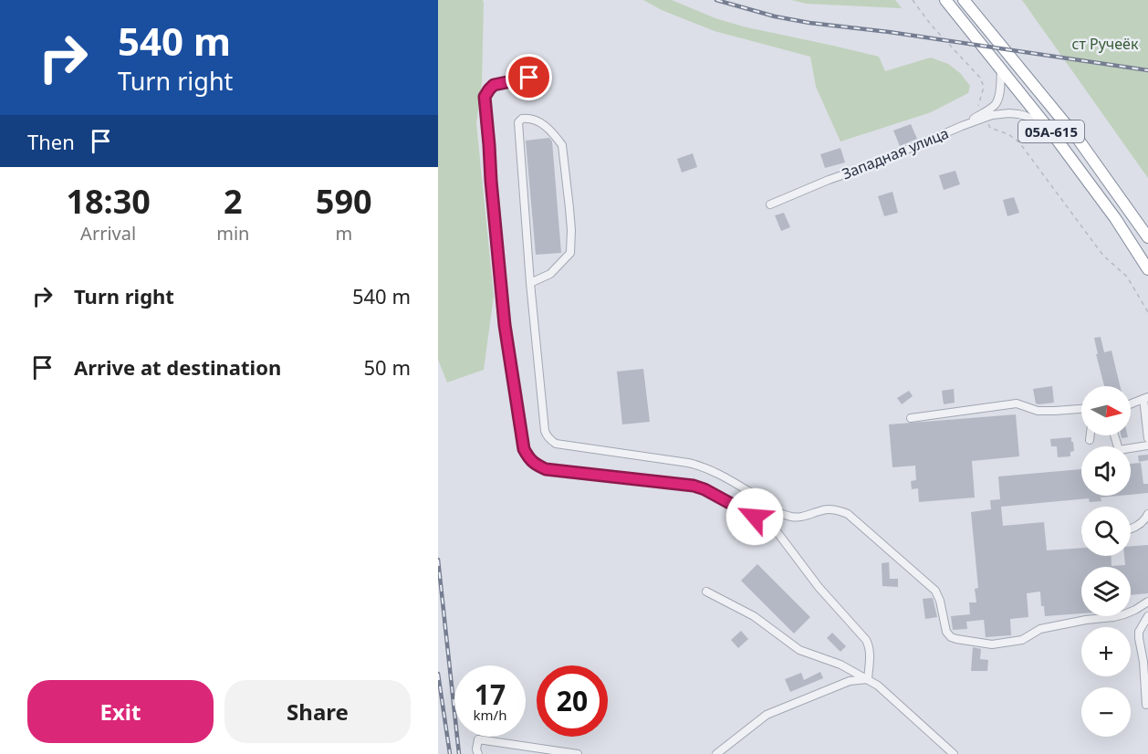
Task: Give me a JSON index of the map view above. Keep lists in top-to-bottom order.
{
  "streets": {
    "highway": ["05А-615"],
    "street": ["Западная улица"]
  },
  "crossings": [
    ["05А-615", "Западная улица"]
  ],
  "parks": ["ст Ручеёк"],
  "north": "right",
  "page": {
    "turn": ["540 m", "Turn right"],
    "then": "Then",
    "eta": [
      "18:30",
      "Arrival",
      "2",
      "min",
      "590",
      "m"
    ],
    "list": [
      {
        "name": "Turn right",
        "value": "540 m"
      },
      {
        "name": "Arrive at destination",
        "value": "50 m"
      }
    ],
    "map_buttons": ["+", "−"],
    "speed": "17 km/h",
    "limit": "20",
    "buttons": ["Exit", "Share"]
  }
}
